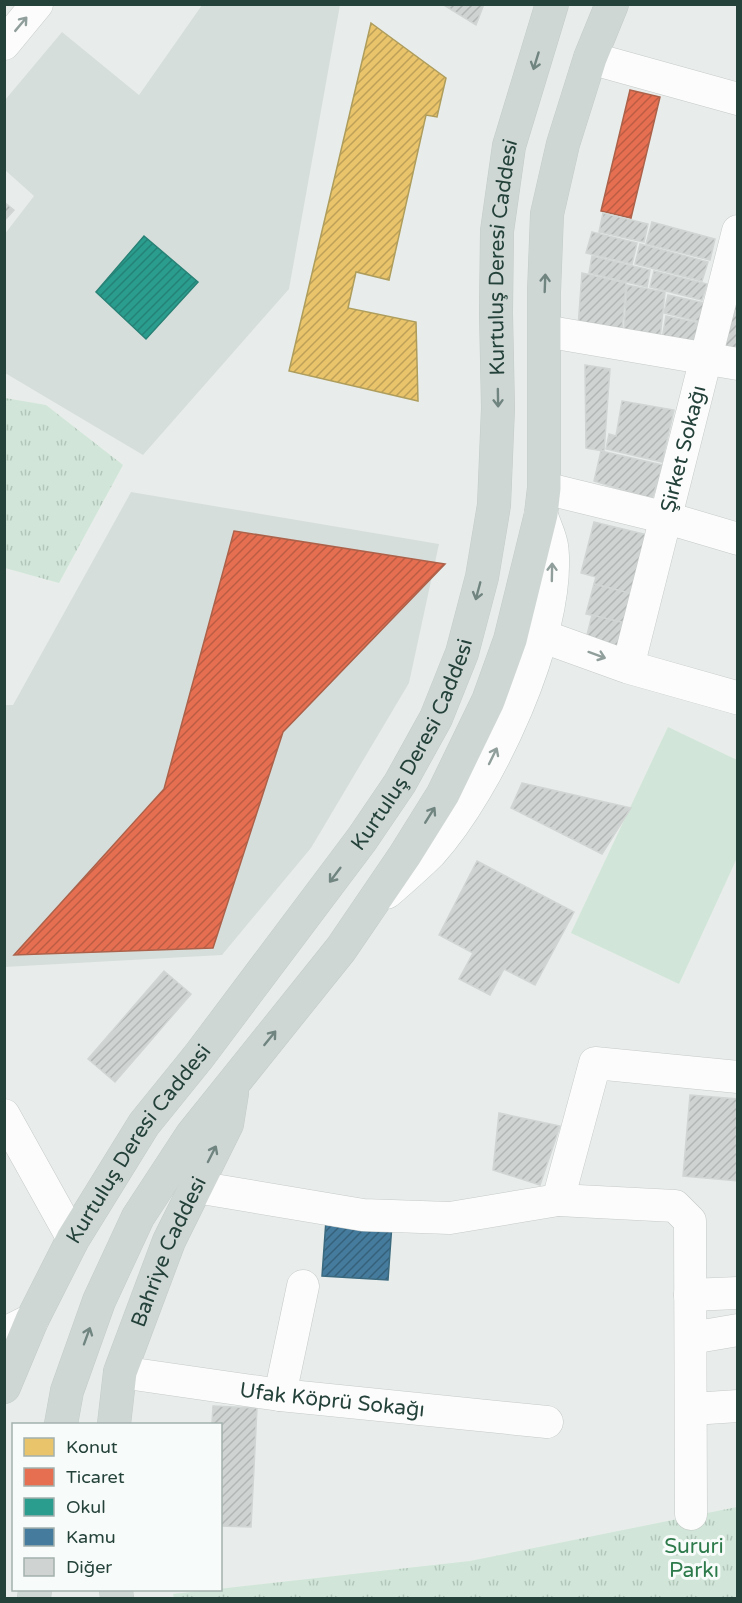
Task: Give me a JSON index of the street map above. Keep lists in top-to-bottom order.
{
  "streets": {
    "main road": ["Kurtuluş Deresi Caddesi", "Bahriye Caddesi"],
    "street": ["Şirket Sokağı", "Ufak Köprü Sokağı"]
  },
  "crossings": [
    ["Kurtuluş Deresi Caddesi", "Bahriye Caddesi"],
    ["Bahriye Caddesi", "Ufak Köprü Sokağı"]
  ],
  "parks": ["Sururi Parkı"],
  "legend": [
    "Konut",
    "Ticaret",
    "Okul",
    "Kamu",
    "Diğer"
  ]
}
